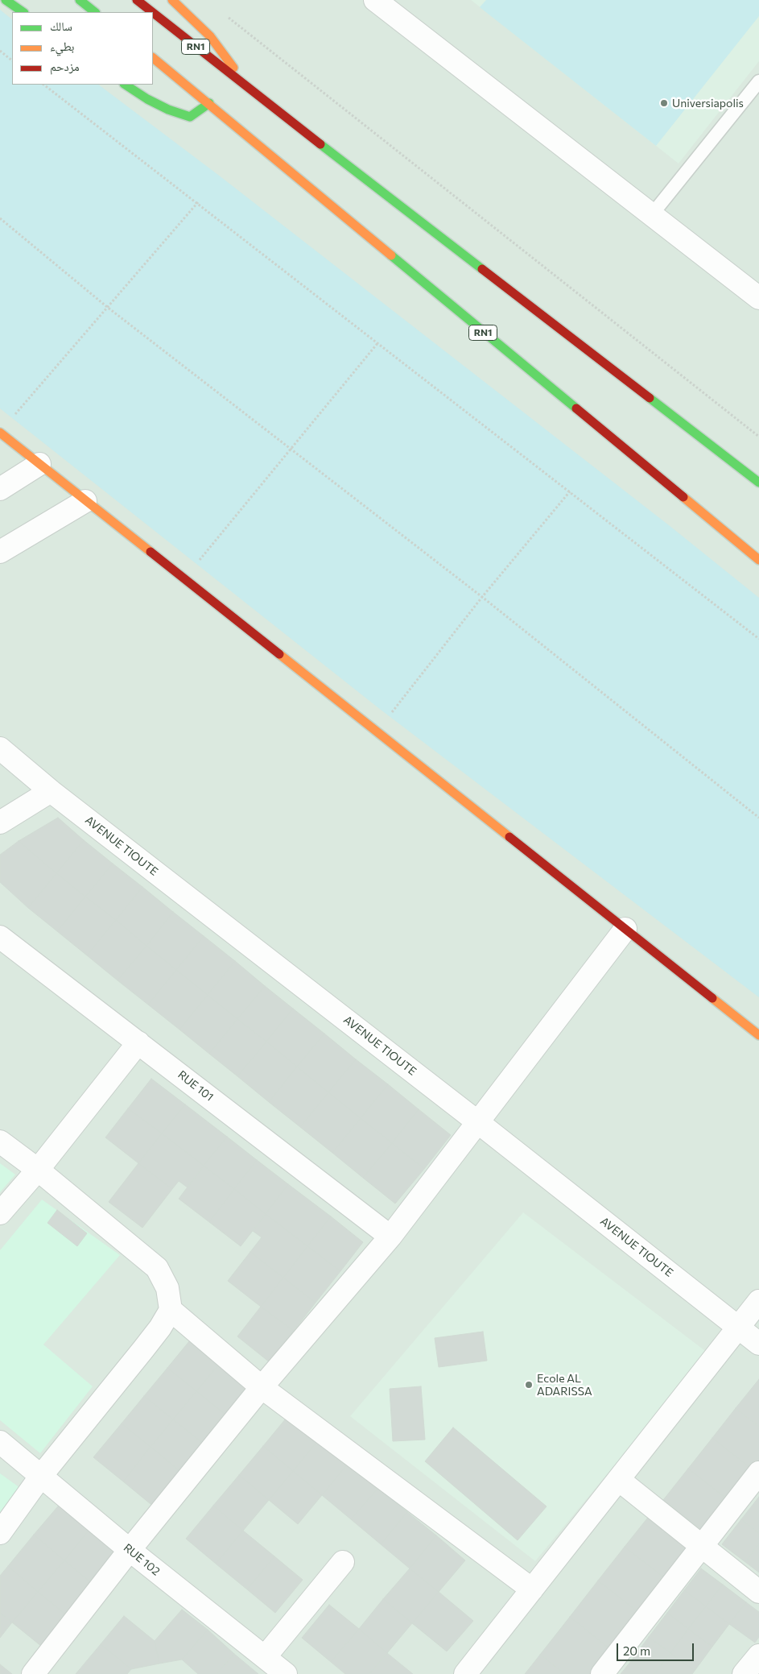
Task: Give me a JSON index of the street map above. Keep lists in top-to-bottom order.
{
  "streets": {
    "main road": ["RN1"],
    "street": ["AVENUE TIOUTE", "RUE 101", "RUE 102"]
  },
  "places": ["Universiapolis", "Ecole AL ADARISSA"],
  "legend": ["سالك", "بطيء", "مزدحم"],
  "scale_bar": "20 m"
}
